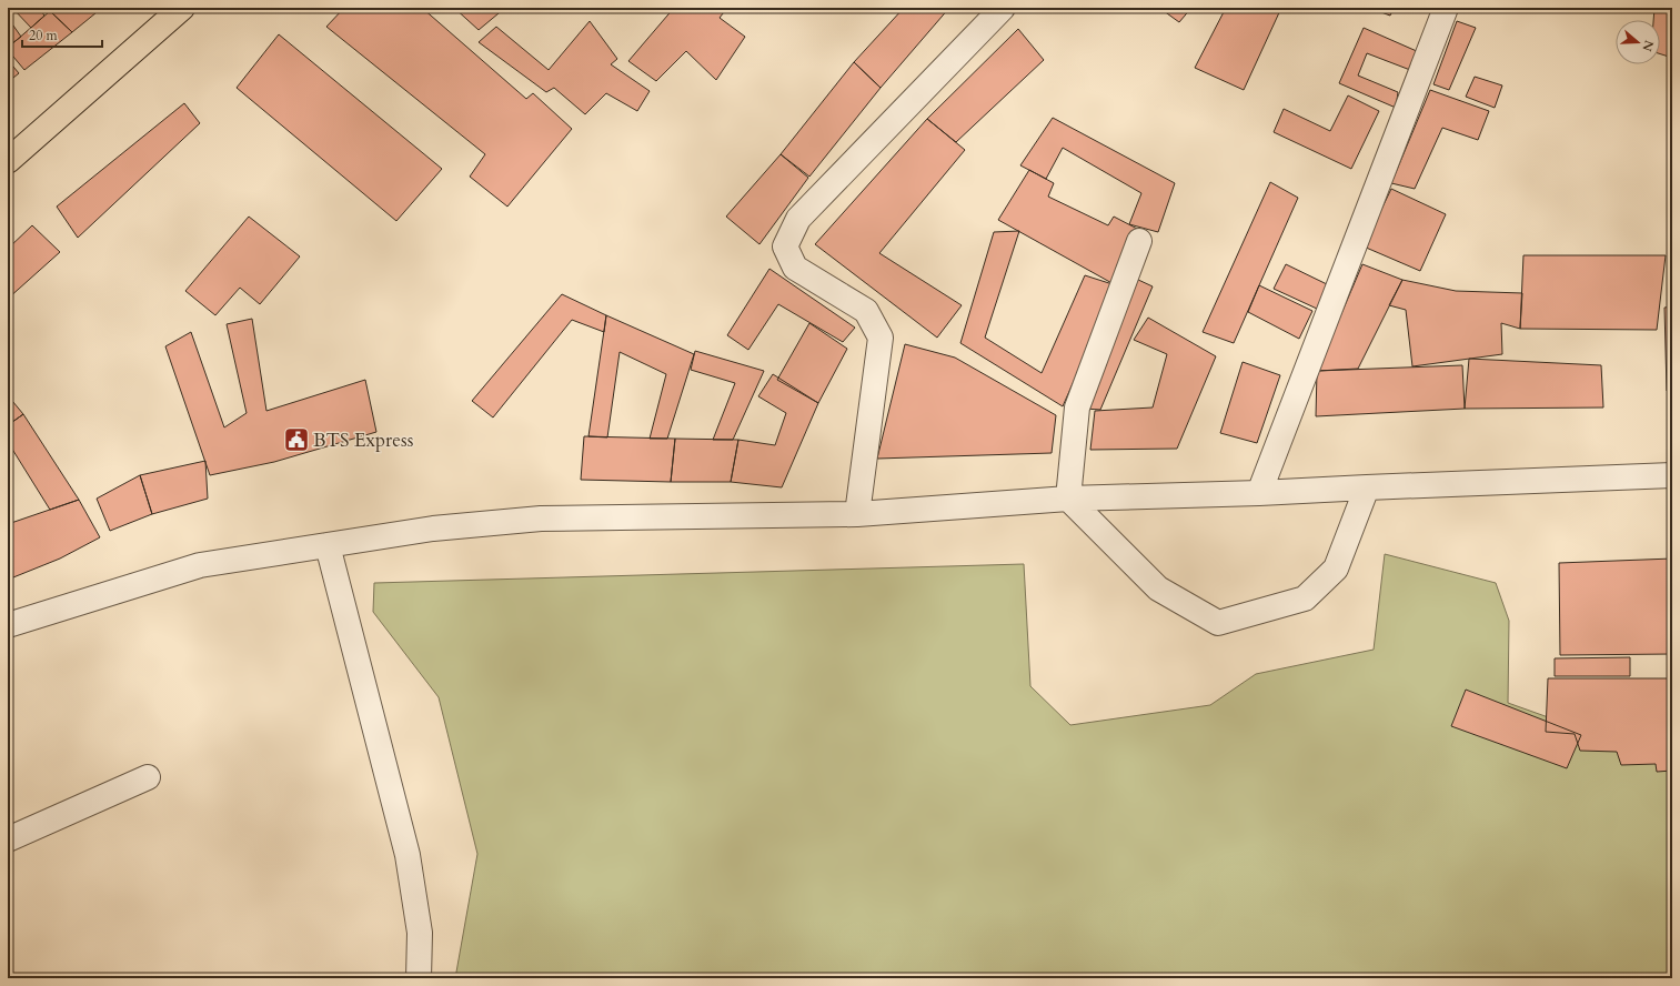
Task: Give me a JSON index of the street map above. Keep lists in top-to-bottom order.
{
  "places": {
    "public building": ["BTS Express"]
  },
  "scale_bar": "20 m",
  "north": "right"
}
